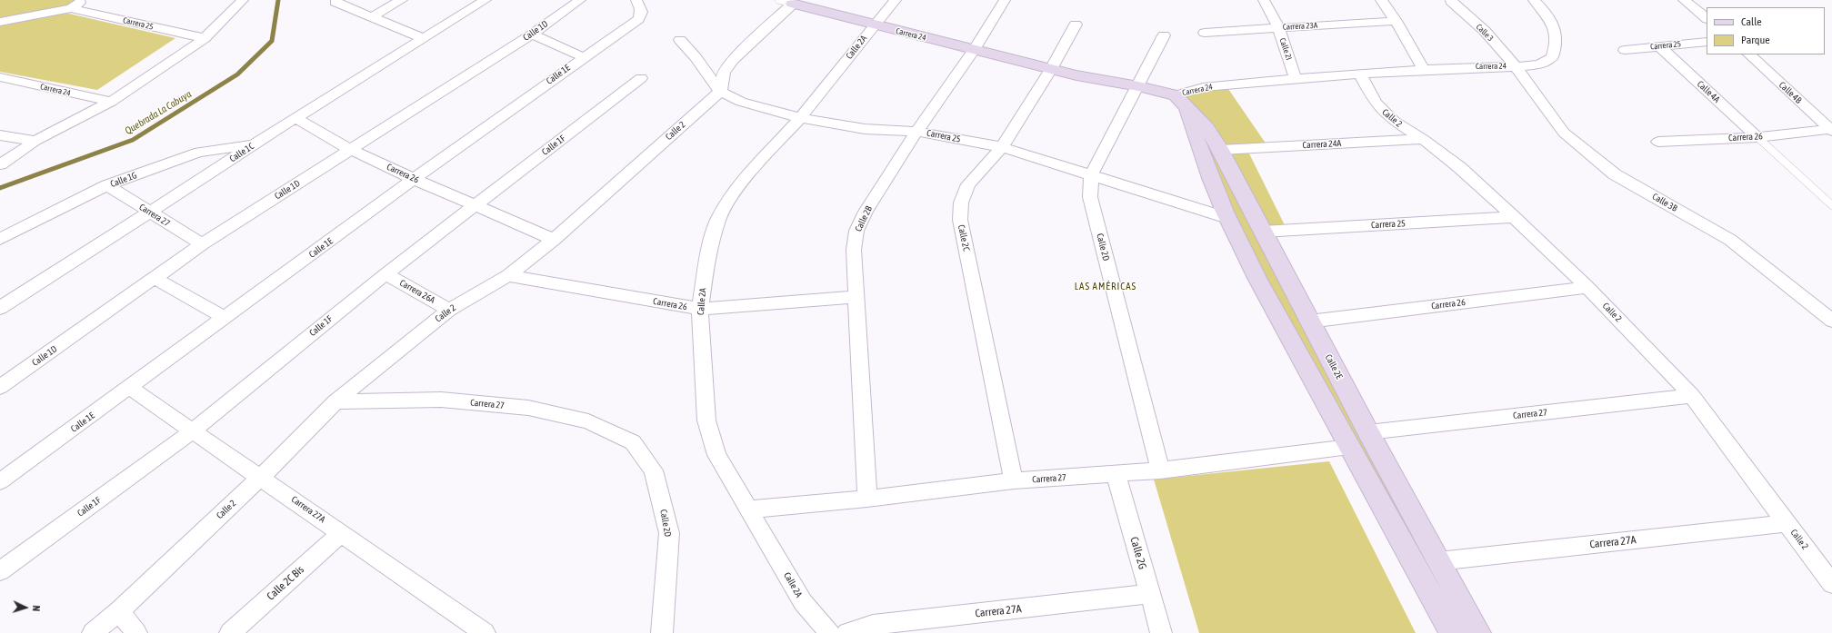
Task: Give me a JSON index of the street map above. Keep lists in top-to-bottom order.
{
  "streets": {
    "street": [
      "Carrera 25",
      "Carrera 23A",
      "Calle 1D",
      "Calle 3",
      "Carrera 24",
      "Calle 2A",
      "Calle 2I",
      "Calle 1E",
      "Calle 4A",
      "Calle 4B",
      "Calle 2",
      "Carrera 26",
      "Carrera 24A",
      "Calle 1F",
      "Calle 1C",
      "Calle 1G",
      "Calle 3B",
      "Carrera 27",
      "Calle 2B",
      "Calle 2C",
      "Calle 2D",
      "Carrera 26A",
      "Calle 2E",
      "Carrera 27A",
      "Calle 2G",
      "Calle 2C Bis"
    ]
  },
  "crossings": [
    ["Carrera 25", "Calle 2A"],
    ["Carrera 25", "Calle 4A"],
    ["Carrera 25", "Calle 2"],
    ["Carrera 25", "Calle 2B"],
    ["Carrera 25", "Calle 2C"],
    ["Carrera 25", "Calle 2D"],
    ["Carrera 25", "Calle 2E"],
    ["Carrera 23A", "Calle 2I"],
    ["Calle 1D", "Carrera 26"],
    ["Calle 1D", "Carrera 27"],
    ["Calle 3", "Carrera 24"],
    ["Calle 3", "Calle 3B"],
    ["Carrera 24", "Calle 2A"],
    ["Carrera 24", "Calle 2I"],
    ["Carrera 24", "Calle 2"],
    ["Carrera 24", "Calle 3B"],
    ["Carrera 24", "Calle 2B"],
    ["Carrera 24", "Calle 2C"],
    ["Carrera 24", "Calle 2D"],
    ["Carrera 24", "Calle 2E"],
    ["Calle 2A", "Carrera 26"],
    ["Calle 2A", "Carrera 27"],
    ["Calle 1E", "Carrera 26"],
    ["Calle 1E", "Carrera 27A"],
    ["Calle 4A", "Carrera 26"],
    ["Calle 4B", "Carrera 26"],
    ["Calle 2", "Carrera 26"],
    ["Calle 2", "Carrera 24A"],
    ["Calle 2", "Carrera 27"],
    ["Calle 2", "Carrera 26A"],
    ["Calle 2", "Carrera 27A"],
    ["Carrera 26", "Calle 1F"],
    ["Carrera 26", "Calle 1C"],
    ["Carrera 26", "Calle 2B"],
    ["Carrera 26", "Calle 2E"],
    ["Carrera 24A", "Calle 2E"],
    ["Calle 1F", "Carrera 26A"],
    ["Calle 1F", "Carrera 27A"],
    ["Calle 1C", "Calle 1G"],
    ["Calle 1C", "Carrera 27"],
    ["Calle 1G", "Carrera 27"],
    ["Carrera 27", "Calle 2B"],
    ["Carrera 27", "Calle 2C"],
    ["Carrera 27", "Calle 2D"],
    ["Carrera 27", "Calle 2E"],
    ["Carrera 27", "Calle 2G"],
    ["Calle 2E", "Carrera 27A"],
    ["Carrera 27A", "Calle 2G"],
    ["Carrera 27A", "Calle 2C Bis"]
  ],
  "districts": ["LAS AMÉRICAS"],
  "water": ["Quebrada La Cabuya"],
  "legend": ["Calle", "Parque"],
  "north": "right"
}
